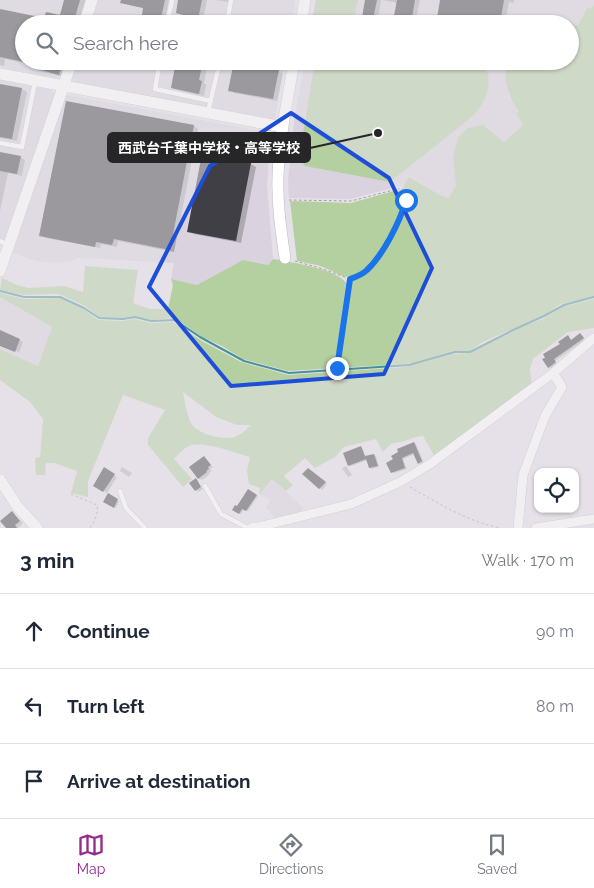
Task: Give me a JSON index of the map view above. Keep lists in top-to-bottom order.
{
  "places": ["西武台千葉中学校・高等学校"],
  "page": {
    "search": "Search here",
    "heading": ["3 min", "Walk · 170 m"],
    "list": [
      ["Continue", "90 m"],
      ["Turn left", "80 m"],
      "Arrive at destination"
    ],
    "nav": ["Map", "Directions", "Saved"]
  }
}
